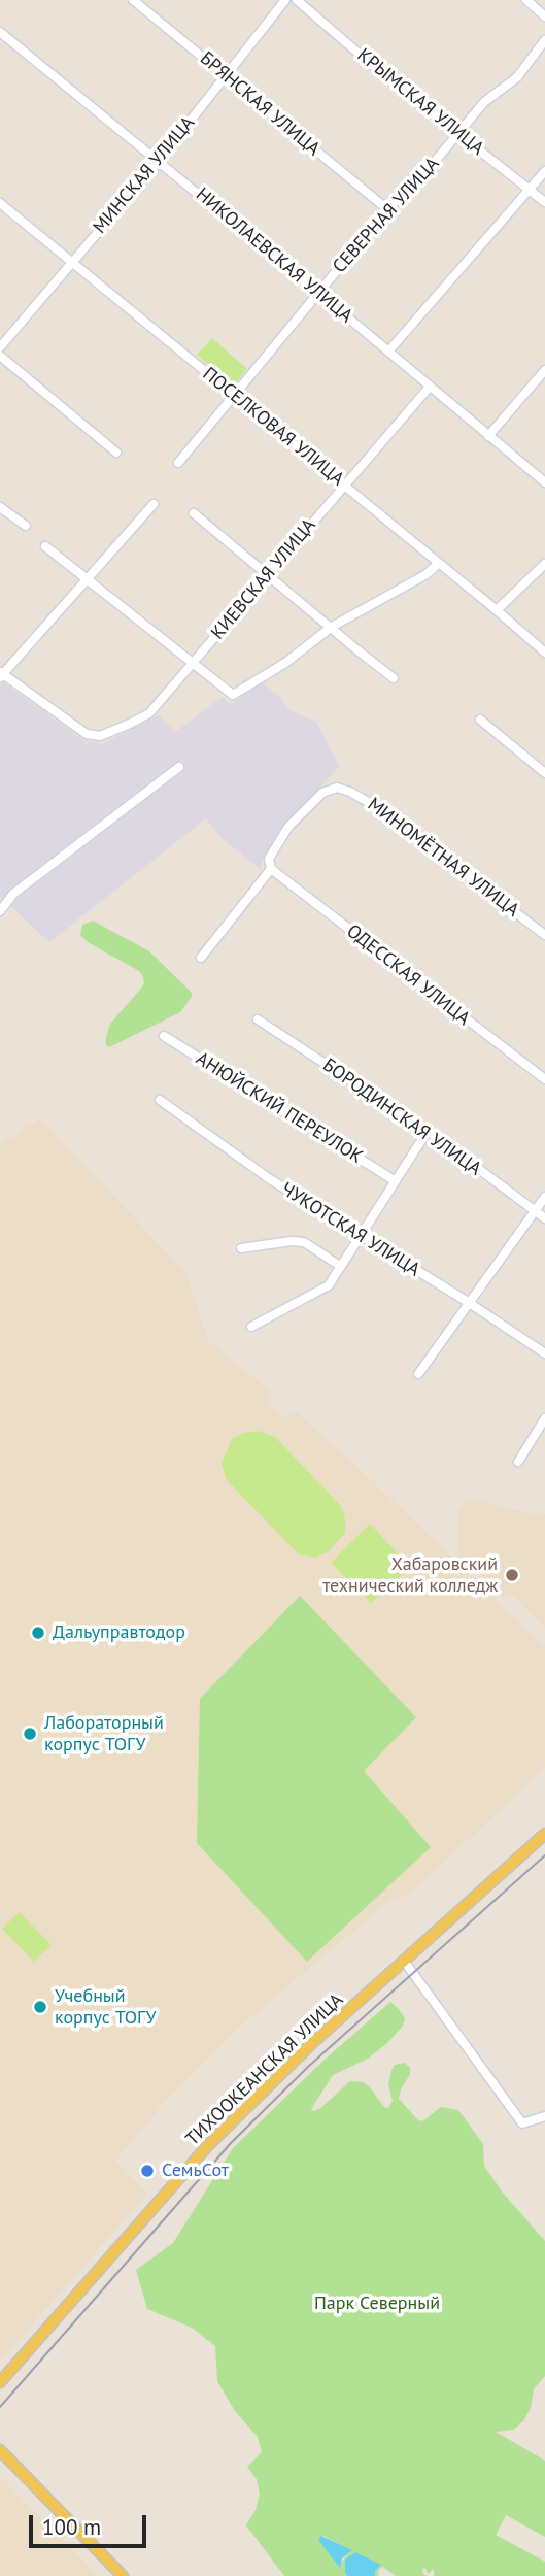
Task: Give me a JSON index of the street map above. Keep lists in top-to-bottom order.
{
  "streets": {
    "main road": ["ТИХООКЕАНСКАЯ УЛИЦА"],
    "street": [
      "КРЫМСКАЯ УЛИЦА",
      "БРЯНСКАЯ УЛИЦА",
      "МИНСКАЯ УЛИЦА",
      "СЕВЕРНАЯ УЛИЦА",
      "НИКОЛАЕВСКАЯ УЛИЦА",
      "ПОСЕЛКОВАЯ УЛИЦА",
      "КИЕВСКАЯ УЛИЦА",
      "МИНОМЁТНАЯ УЛИЦА",
      "ОДЕССКАЯ УЛИЦА",
      "АНЮЙСКИЙ ПЕРЕУЛОК",
      "БОРОДИНСКАЯ УЛИЦА",
      "ЧУКОТСКАЯ УЛИЦА"
    ]
  },
  "crossings": [
    ["КРЫМСКАЯ УЛИЦА", "СЕВЕРНАЯ УЛИЦА"],
    ["БРЯНСКАЯ УЛИЦА", "МИНСКАЯ УЛИЦА"],
    ["БРЯНСКАЯ УЛИЦА", "СЕВЕРНАЯ УЛИЦА"],
    ["МИНСКАЯ УЛИЦА", "НИКОЛАЕВСКАЯ УЛИЦА"],
    ["МИНСКАЯ УЛИЦА", "ПОСЕЛКОВАЯ УЛИЦА"],
    ["СЕВЕРНАЯ УЛИЦА", "НИКОЛАЕВСКАЯ УЛИЦА"],
    ["СЕВЕРНАЯ УЛИЦА", "ПОСЕЛКОВАЯ УЛИЦА"],
    ["НИКОЛАЕВСКАЯ УЛИЦА", "КИЕВСКАЯ УЛИЦА"],
    ["ПОСЕЛКОВАЯ УЛИЦА", "КИЕВСКАЯ УЛИЦА"],
    ["МИНОМЁТНАЯ УЛИЦА", "ОДЕССКАЯ УЛИЦА"]
  ],
  "parks": ["Парк Северный"],
  "places": [
    "Хабаровский технический колледж",
    "Дальуправтодор",
    "Лабораторный корпус ТОГУ",
    "Учебный корпус ТОГУ",
    "СемьСот"
  ],
  "scale_bar": "100 m"
}
